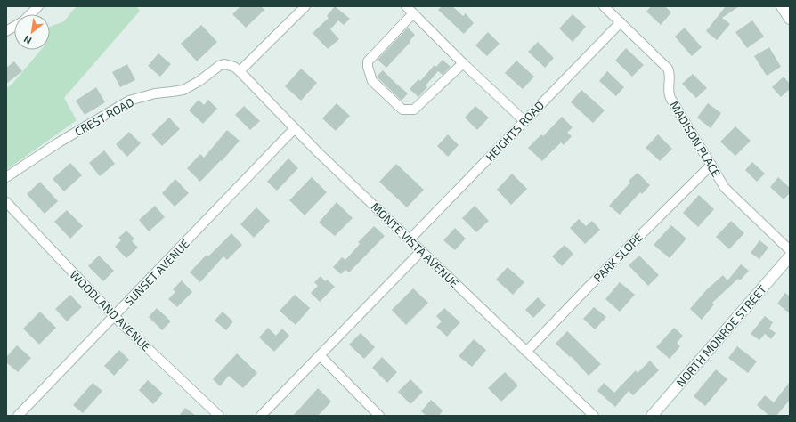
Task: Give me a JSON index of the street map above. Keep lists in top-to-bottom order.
{
  "streets": {
    "main road": ["NORTH MONROE STREET"],
    "street": [
      "CREST ROAD",
      "HEIGHTS ROAD",
      "MADISON PLACE",
      "MONTE VISTA AVENUE",
      "PARK SLOPE",
      "SUNSET AVENUE",
      "WOODLAND AVENUE"
    ]
  },
  "crossings": [
    ["CREST ROAD", "MONTE VISTA AVENUE"],
    ["HEIGHTS ROAD", "MADISON PLACE"],
    ["HEIGHTS ROAD", "MONTE VISTA AVENUE"],
    ["MADISON PLACE", "PARK SLOPE"],
    ["MONTE VISTA AVENUE", "PARK SLOPE"],
    ["MONTE VISTA AVENUE", "SUNSET AVENUE"],
    ["SUNSET AVENUE", "WOODLAND AVENUE"]
  ],
  "north": "bottom left"
}
